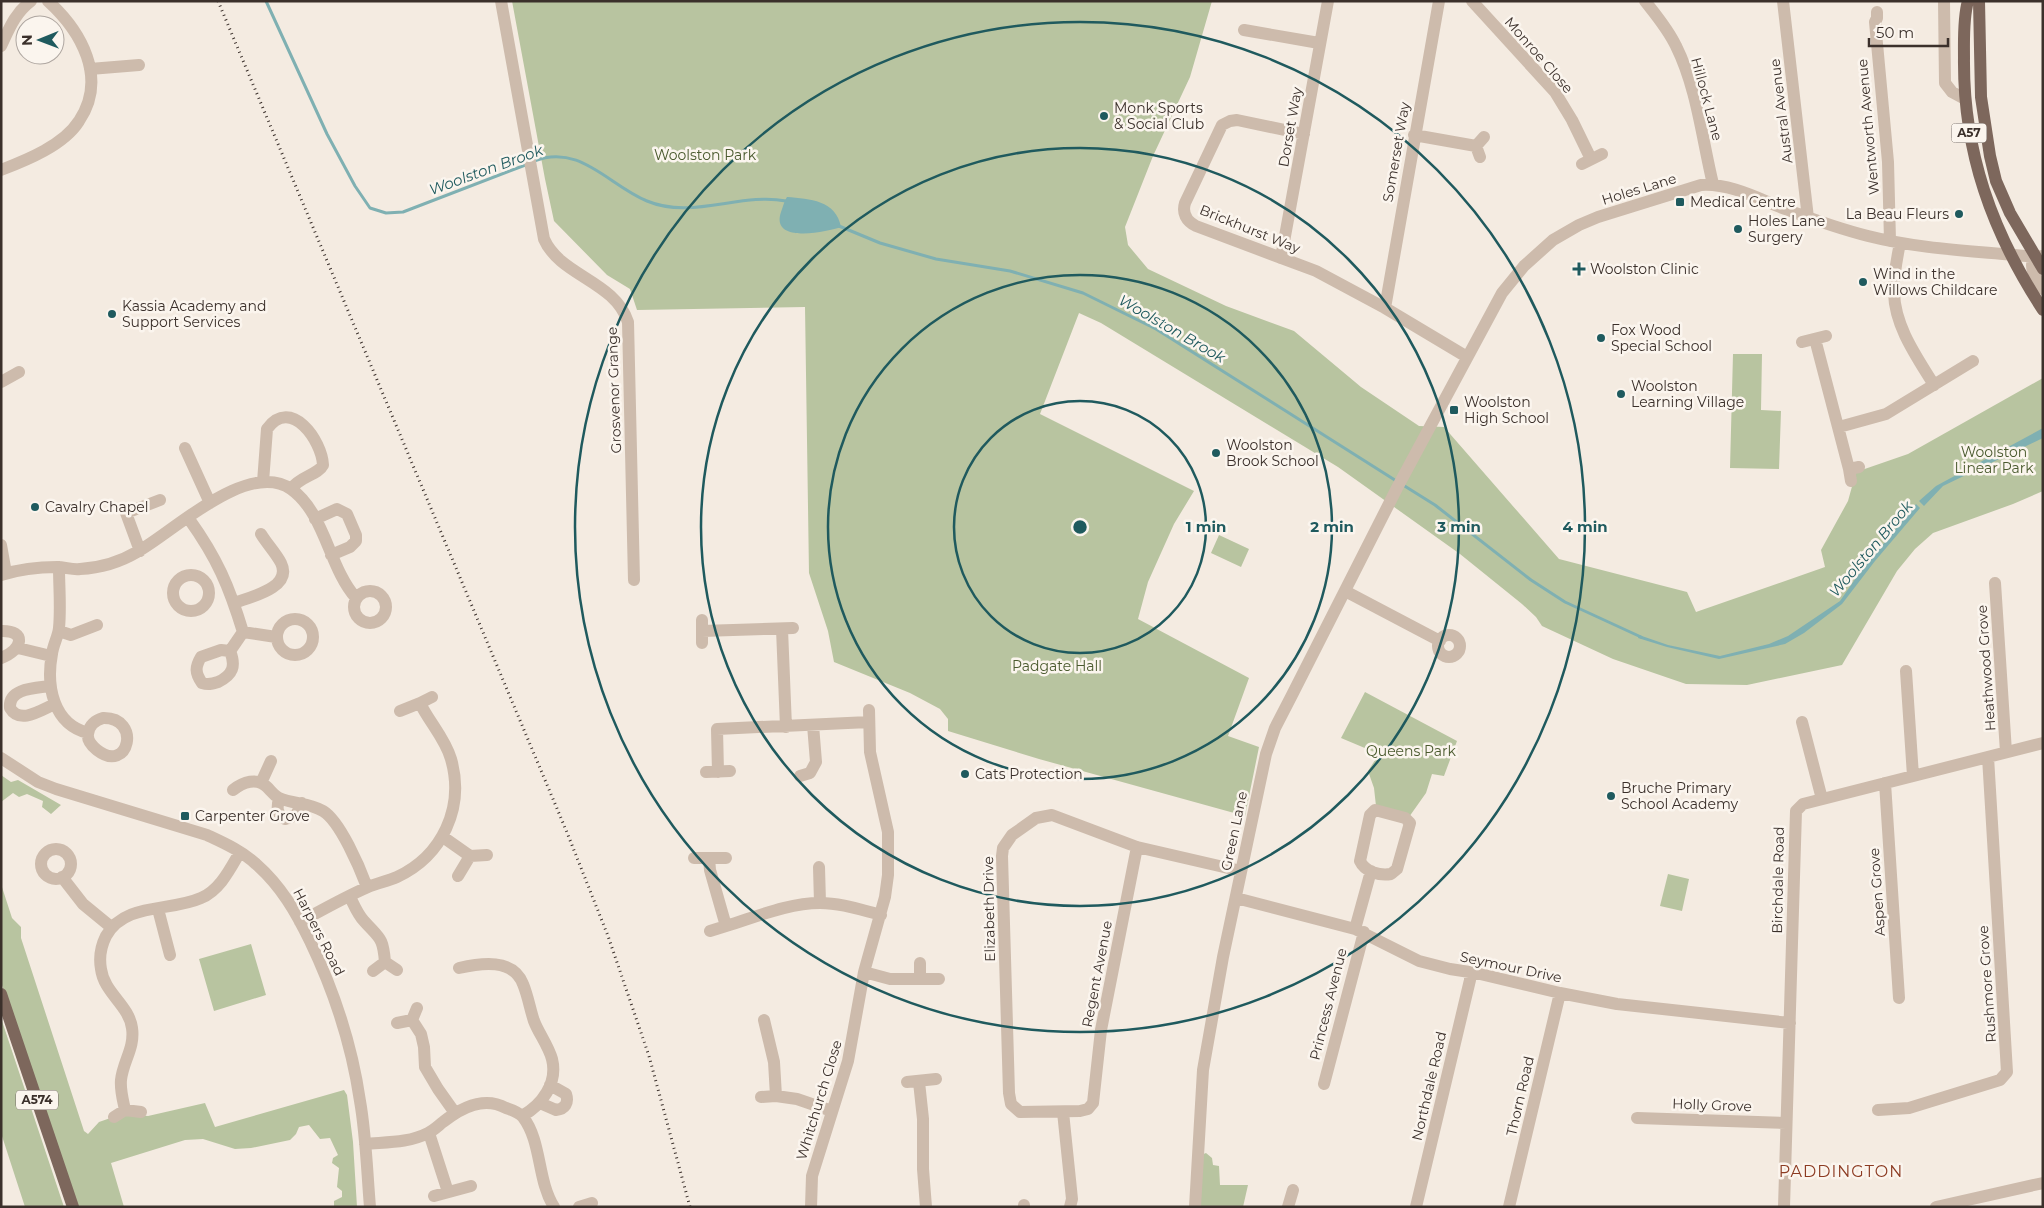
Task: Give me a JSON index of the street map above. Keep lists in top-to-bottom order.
{
  "streets": {
    "main road": ["A57", "A574"],
    "street": [
      "Monroe Close",
      "Hillock Lane",
      "Austral Avenue",
      "Dorset Way",
      "Wentworth Avenue",
      "Somerset Way",
      "Holes Lane",
      "Brickhurst Way",
      "Grosvenor Grange",
      "Heathwood Grove",
      "Green Lane",
      "Birchdale Road",
      "Aspen Grove",
      "Elizabeth Drive",
      "Harpers Road",
      "Seymour Drive",
      "Regent Avenue",
      "Rushmore Grove",
      "Princess Avenue",
      "Northdale Road",
      "Thorn Road",
      "Whitchurch Close",
      "Holly Grove"
    ]
  },
  "crossings": [
    ["Hillock Lane", "Holes Lane"],
    ["Austral Avenue", "Holes Lane"],
    ["Dorset Way", "Brickhurst Way"],
    ["Wentworth Avenue", "Holes Lane"],
    ["A57", "Holes Lane"],
    ["Somerset Way", "Brickhurst Way"],
    ["Holes Lane", "Brickhurst Way"],
    ["Holes Lane", "Green Lane"],
    ["Heathwood Grove", "Birchdale Road"],
    ["Green Lane", "Elizabeth Drive"],
    ["Green Lane", "Seymour Drive"],
    ["Birchdale Road", "Aspen Grove"],
    ["Birchdale Road", "Seymour Drive"],
    ["Birchdale Road", "Rushmore Grove"],
    ["Birchdale Road", "Holly Grove"],
    ["Elizabeth Drive", "Regent Avenue"],
    ["Seymour Drive", "Princess Avenue"],
    ["Seymour Drive", "Northdale Road"],
    ["Seymour Drive", "Thorn Road"]
  ],
  "districts": ["PADDINGTON"],
  "water": ["Woolston Brook"],
  "parks": [
    "Woolston Park",
    "Woolston Linear Park",
    "Padgate Hall",
    "Queens Park"
  ],
  "places": {
    "other": [
      "Monk Sports & Social Club",
      "La Beau Fleurs",
      "Holes Lane Surgery",
      "Wind in the Willows Childcare",
      "Kassia Academy and Support Services",
      "Fox Wood Special School",
      "Woolston Learning Village",
      "Woolston Brook School",
      "Cavalry Chapel",
      "Cats Protection",
      "Bruche Primary School Academy"
    ],
    "transit": ["Medical Centre", "Woolston High School", "Carpenter Grove"],
    "health": ["Woolston Clinic"]
  },
  "scale_bar": "50 m",
  "north": "left",
  "rings": [
    "1 min",
    "2 min",
    "3 min",
    "4 min"
  ]
}
